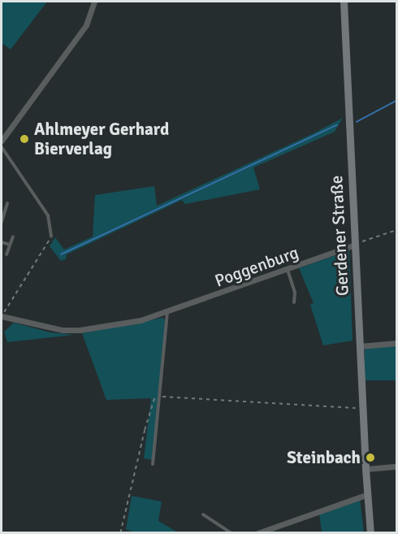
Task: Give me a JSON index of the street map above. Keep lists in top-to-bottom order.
{
  "streets": {
    "main road": ["Gerdener Straße"],
    "street": ["Poggenburg"]
  },
  "crossings": [
    ["Gerdener Straße", "Poggenburg"]
  ],
  "places": ["Ahlmeyer Gerhard Bierverlag", "Steinbach"]
}
